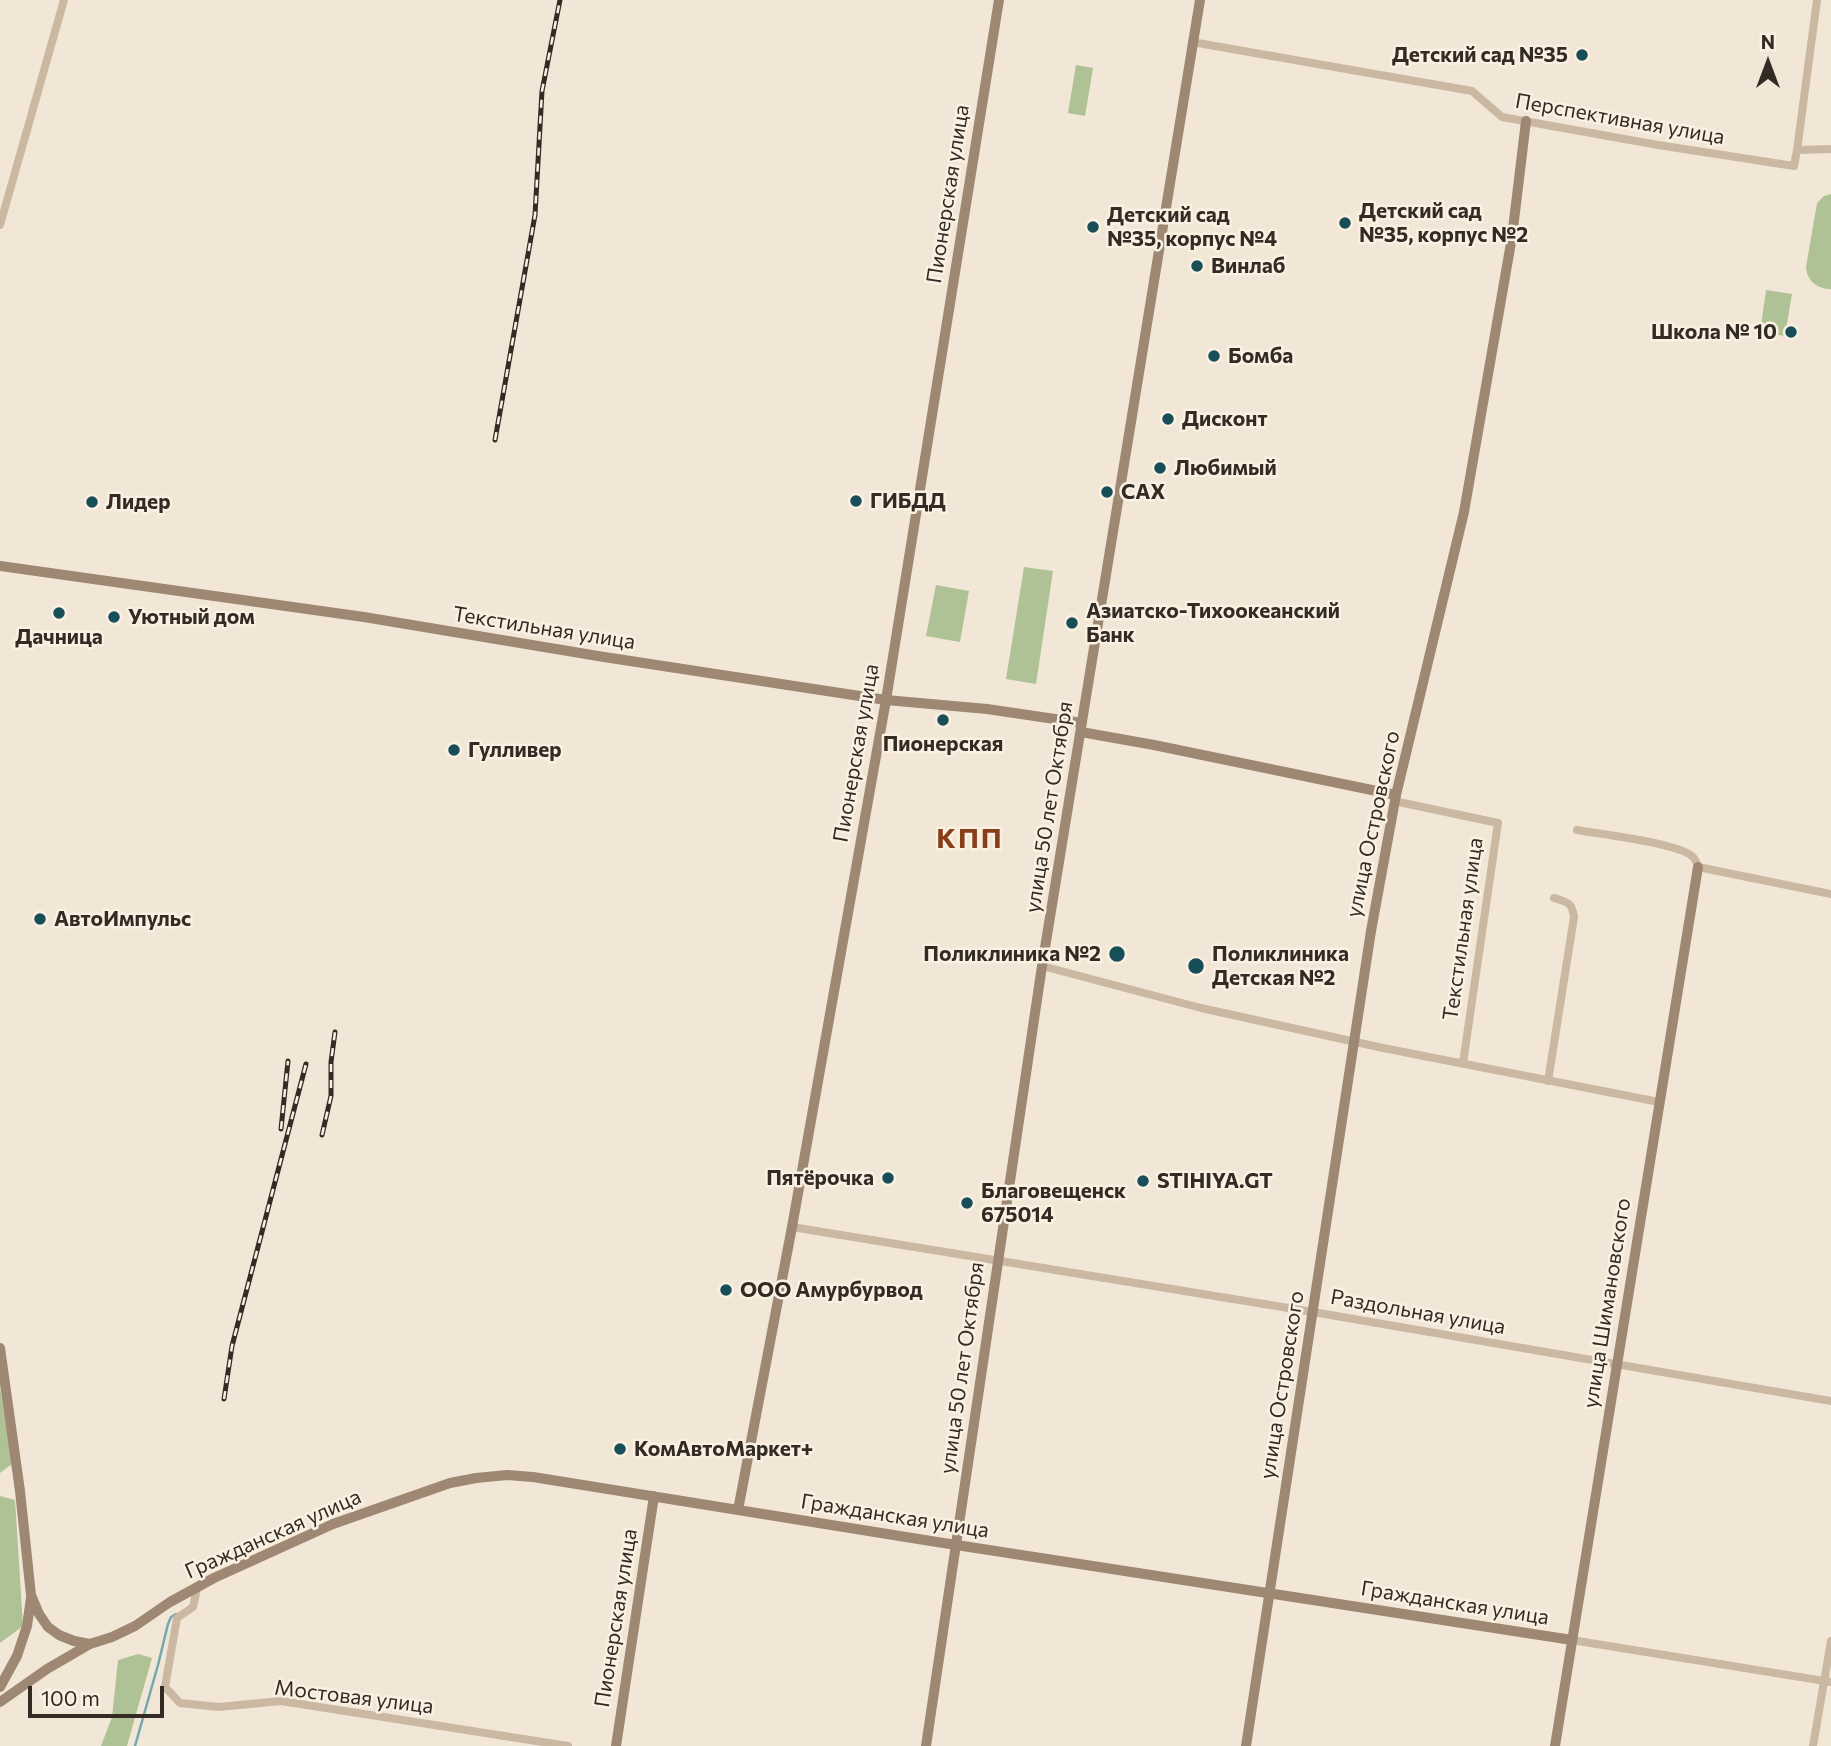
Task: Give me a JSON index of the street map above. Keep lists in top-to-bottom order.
{
  "streets": {
    "street": [
      "Перспективная улица",
      "Пионерская улица",
      "Текстильная улица",
      "улица 50 лет Октября",
      "улица Островского",
      "улица Шимановского",
      "Раздольная улица",
      "Гражданская улица",
      "Мостовая улица"
    ]
  },
  "crossings": [
    ["Перспективная улица", "улица 50 лет Октября"],
    ["Перспективная улица", "улица Островского"],
    ["Пионерская улица", "Текстильная улица"],
    ["Пионерская улица", "Раздольная улица"],
    ["Пионерская улица", "Гражданская улица"],
    ["Текстильная улица", "улица 50 лет Октября"],
    ["Текстильная улица", "улица Островского"],
    ["улица 50 лет Октября", "Раздольная улица"],
    ["улица 50 лет Октября", "Гражданская улица"],
    ["улица Островского", "Раздольная улица"],
    ["улица Островского", "Гражданская улица"],
    ["улица Шимановского", "Раздольная улица"],
    ["улица Шимановского", "Гражданская улица"],
    ["Гражданская улица", "Мостовая улица"]
  ],
  "districts": ["КПП"],
  "places": [
    "Детский сад №35",
    "Детский сад №35, корпус №2",
    "Детский сад №35, корпус №4",
    "Винлаб",
    "Школа № 10",
    "Бомба",
    "Дисконт",
    "Любимый",
    "САХ",
    "ГИБДД",
    "Лидер",
    "Дачница",
    "Уютный дом",
    "Азиатско-Тихоокеанский Банк",
    "Пионерская",
    "Гулливер",
    "АвтоИмпульс",
    "Поликлиника №2",
    "Поликлиника Детская №2",
    "Пятёрочка",
    "STIHIYA.GT",
    "Благовещенск 675014",
    "ООО Амурбурвод",
    "КомАвтоМаркет+"
  ],
  "scale_bar": "100 m",
  "north": "top"
}
